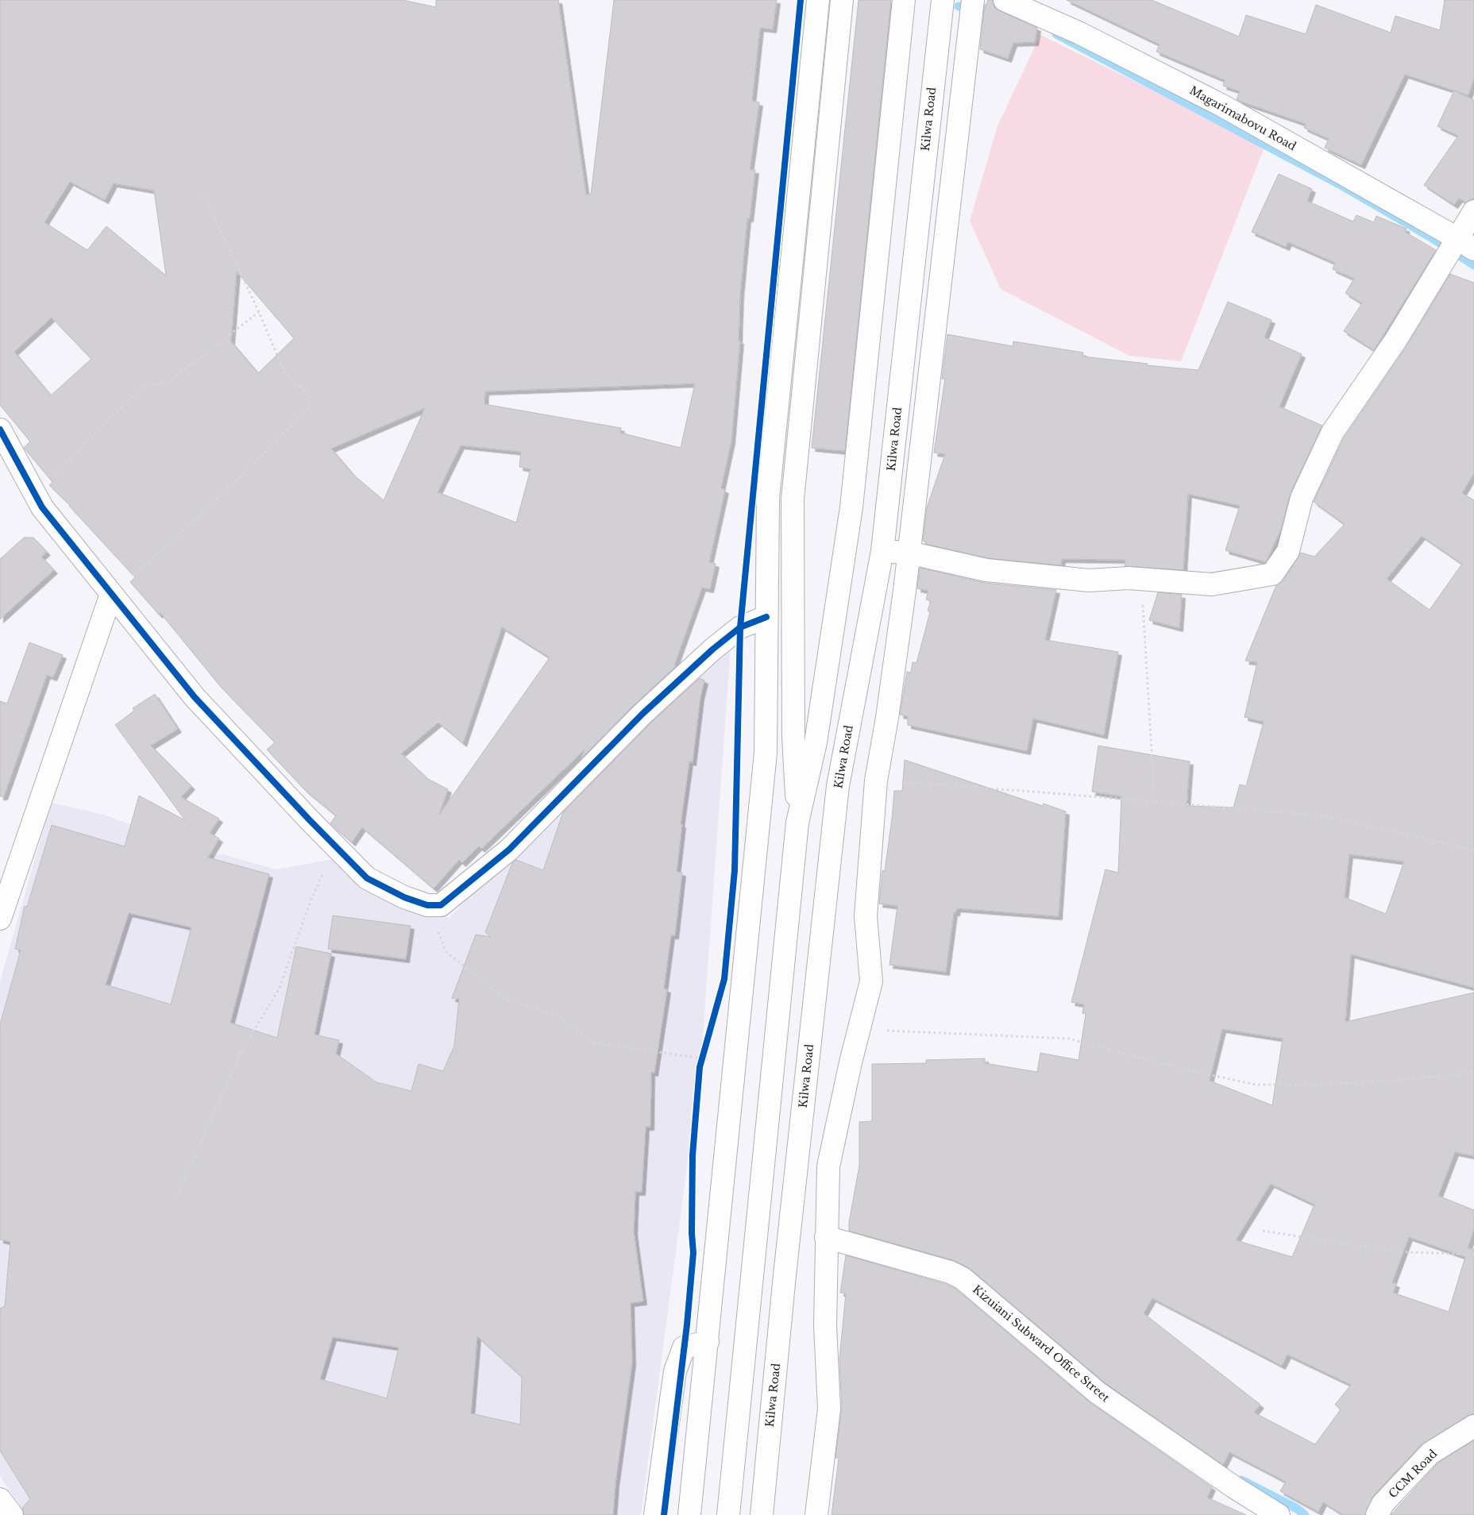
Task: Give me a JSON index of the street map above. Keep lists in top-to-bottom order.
{
  "streets": {
    "main road": [
      "Magarimabovu Road",
      "Kilwa Road",
      "Kizuiani Subward Office Street",
      "CCM Road"
    ]
  }
}
